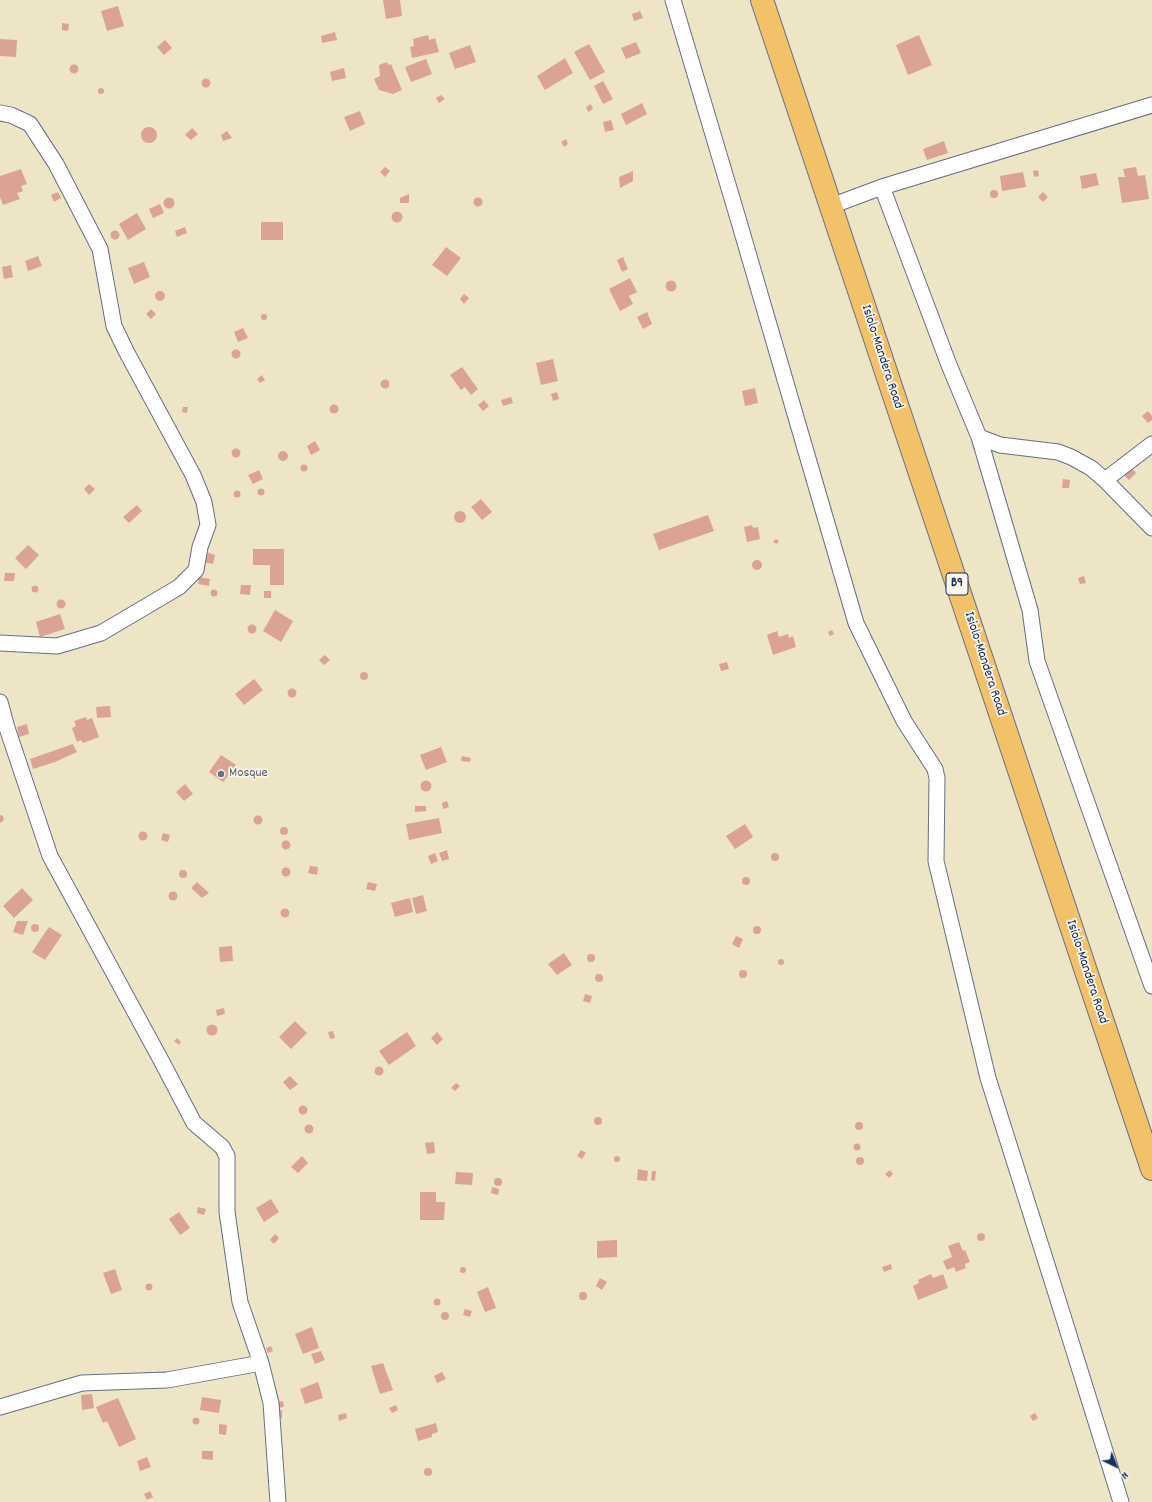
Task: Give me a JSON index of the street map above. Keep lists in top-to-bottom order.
{
  "streets": {
    "highway": ["Isiolo-Mandera Road", "B9"]
  },
  "places": ["Mosque"],
  "north": "bottom right"
}
